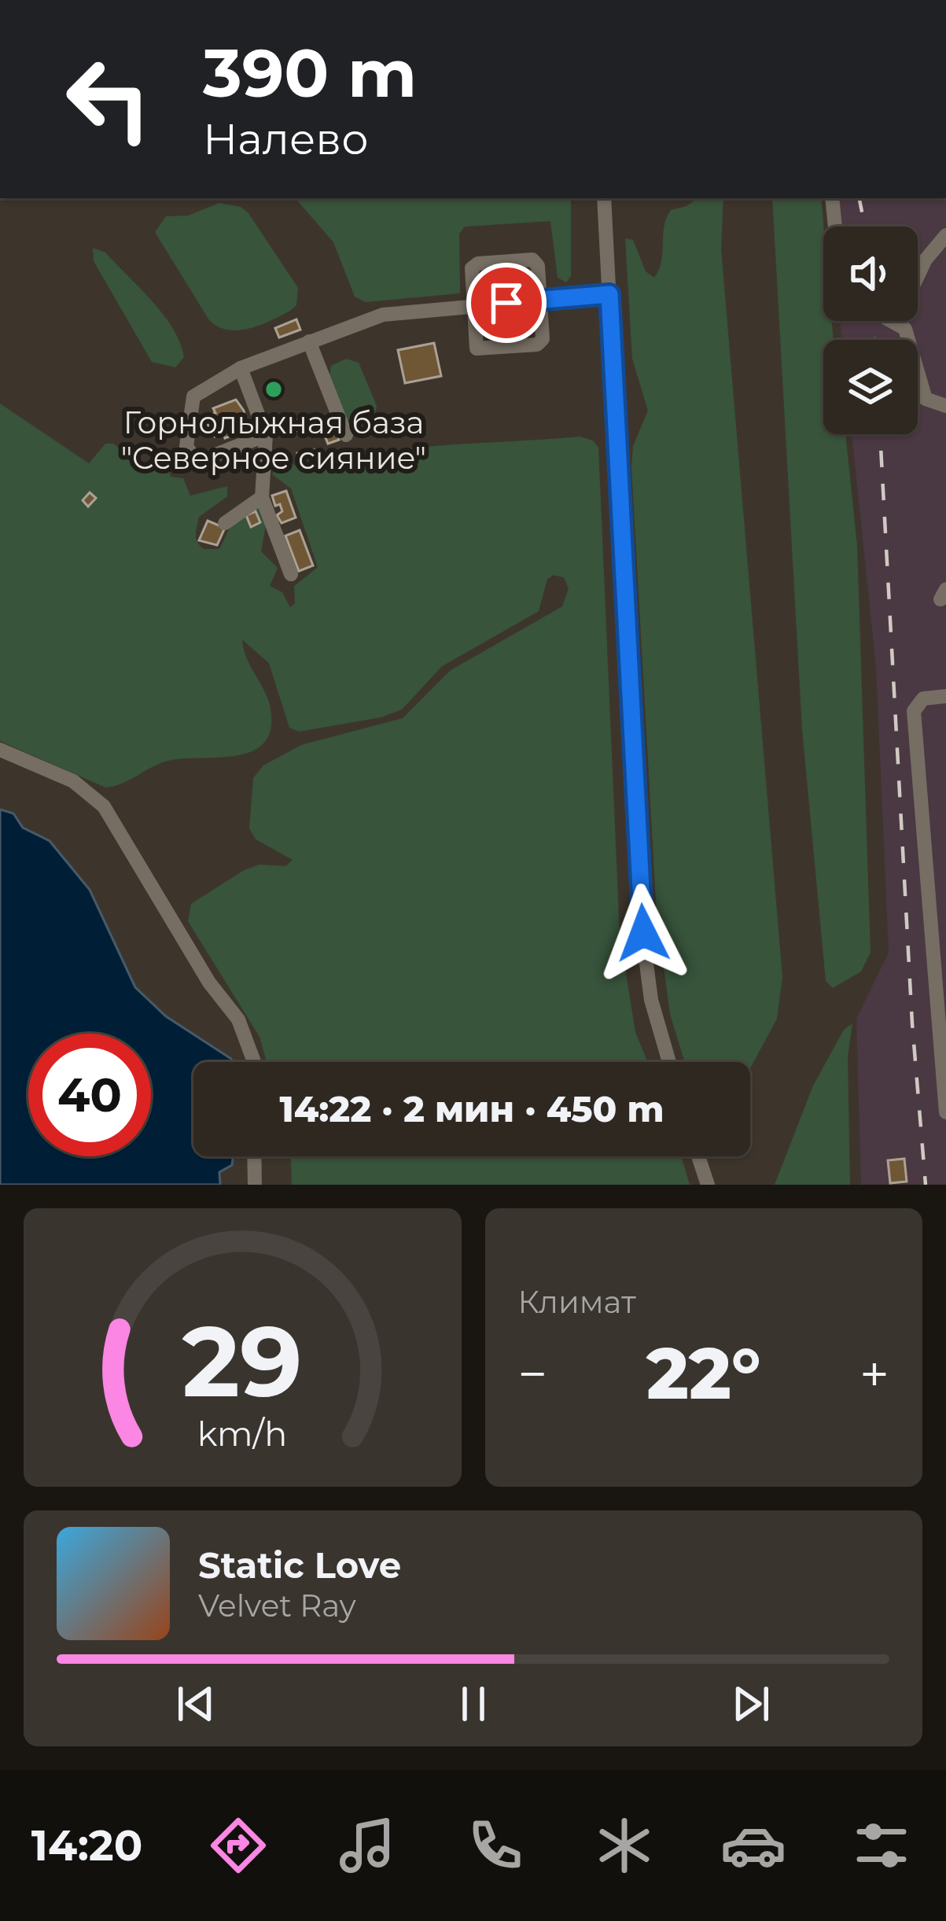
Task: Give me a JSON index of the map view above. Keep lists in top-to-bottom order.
{
  "places": ["Горнолыжная база \"Северное сияние\""],
  "page": {
    "turn": ["390 m", "Налево"],
    "limit": "40",
    "trip": "14:22 · 2 мин · 450 m",
    "tile": "Климат",
    "heat": ["−", "22°", "+"],
    "song": ["Static Love", "Velvet Ray"],
    "tabs": "14:20",
    "gauge": ["29", "km/h"]
  }
}
